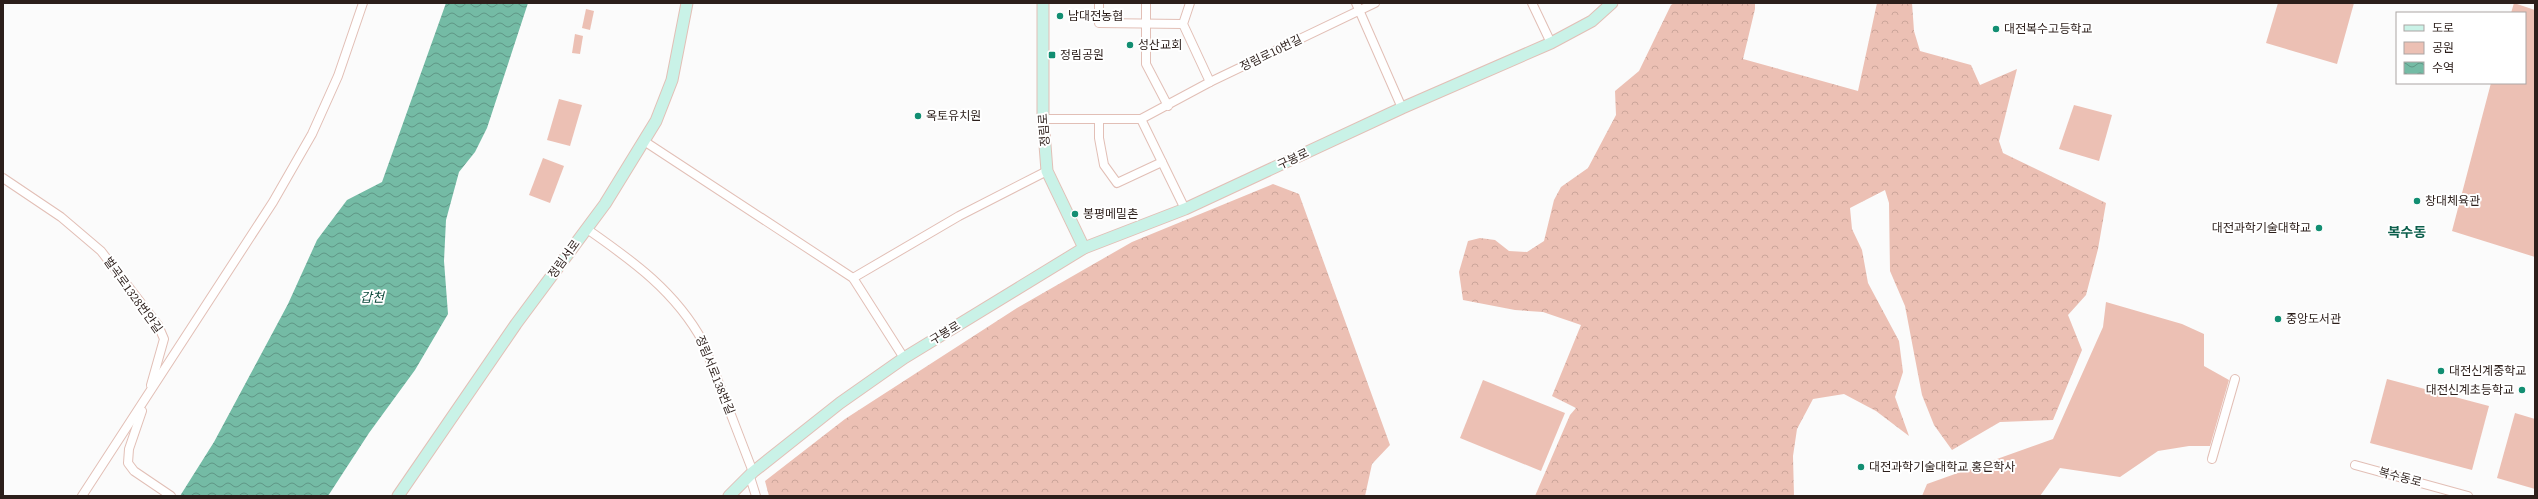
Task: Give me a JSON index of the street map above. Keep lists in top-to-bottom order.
{
  "streets": {
    "street": [
      "정림로10번길",
      "정림로",
      "구봉로",
      "정림서로",
      "벌곡로1328번안길",
      "정림서로138번길",
      "복수동로"
    ]
  },
  "crossings": [
    ["정림로10번길", "정림로"],
    ["정림로", "구봉로"],
    ["구봉로", "정림서로138번길"],
    ["정림서로", "정림서로138번길"]
  ],
  "districts": ["복수동"],
  "water": ["갑천"],
  "places": {
    "other": [
      "남대전농협",
      "대전복수고등학교",
      "성산교회",
      "옥토유치원",
      "창대체육관",
      "봉평메밀촌",
      "대전과학기술대학교",
      "중앙도서관",
      "대전신계중학교",
      "대전신계초등학교",
      "대전과학기술대학교 홍은학사"
    ],
    "transit": ["정림공원"]
  },
  "legend": ["도로", "공원", "수역"]
}
